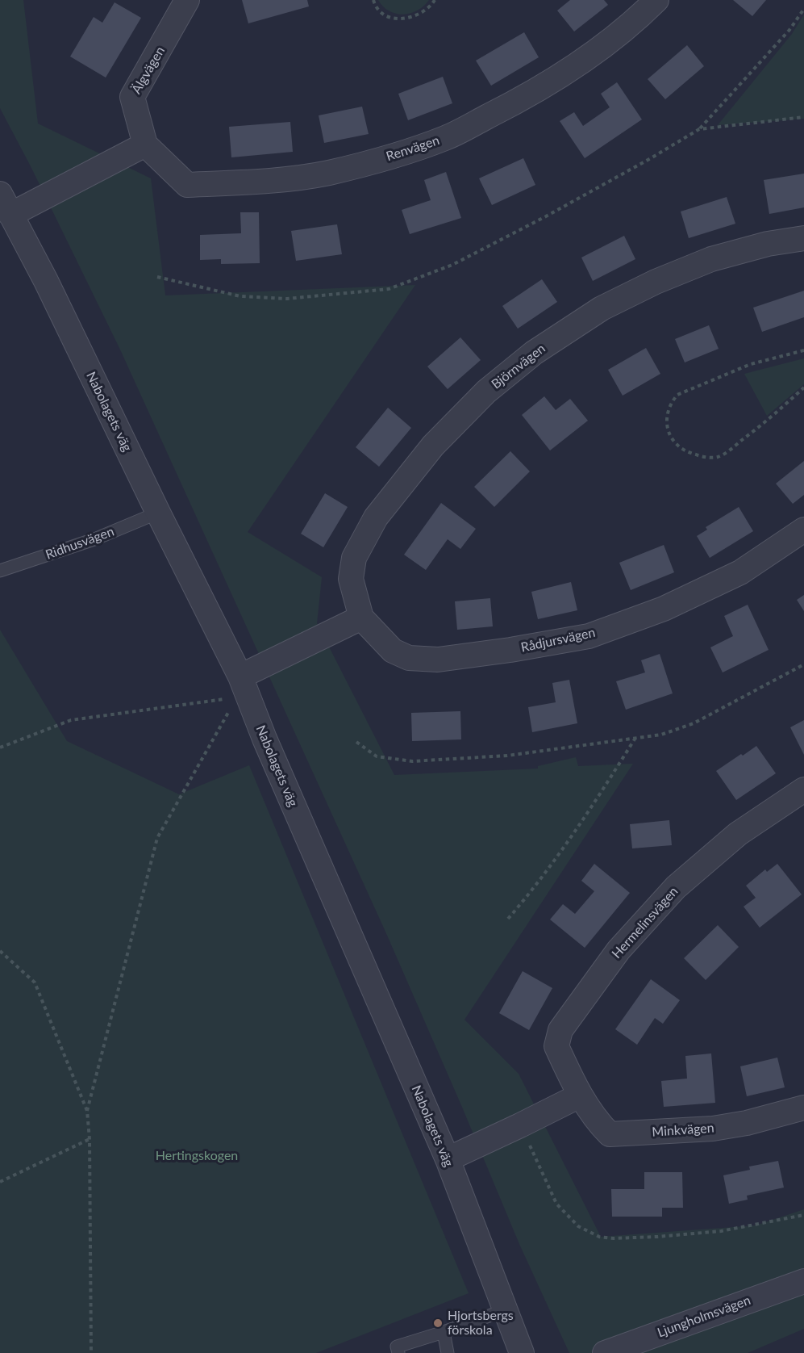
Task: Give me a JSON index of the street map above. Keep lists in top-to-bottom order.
{
  "streets": {
    "street": [
      "Älgvägen",
      "Renvägen",
      "Björnvägen",
      "Nabolagets väg",
      "Rådjursvägen",
      "Hermelinsvägen",
      "Minkvägen",
      "Ljungholmsvägen"
    ],
    "lane": ["Ridhusvägen"]
  },
  "crossings": [
    ["Älgvägen", "Renvägen"],
    ["Björnvägen", "Rådjursvägen"],
    ["Nabolagets väg", "Ridhusvägen"],
    ["Hermelinsvägen", "Minkvägen"]
  ],
  "parks": ["Hertingskogen"],
  "places": ["Hjortsbergs förskola"]
}
